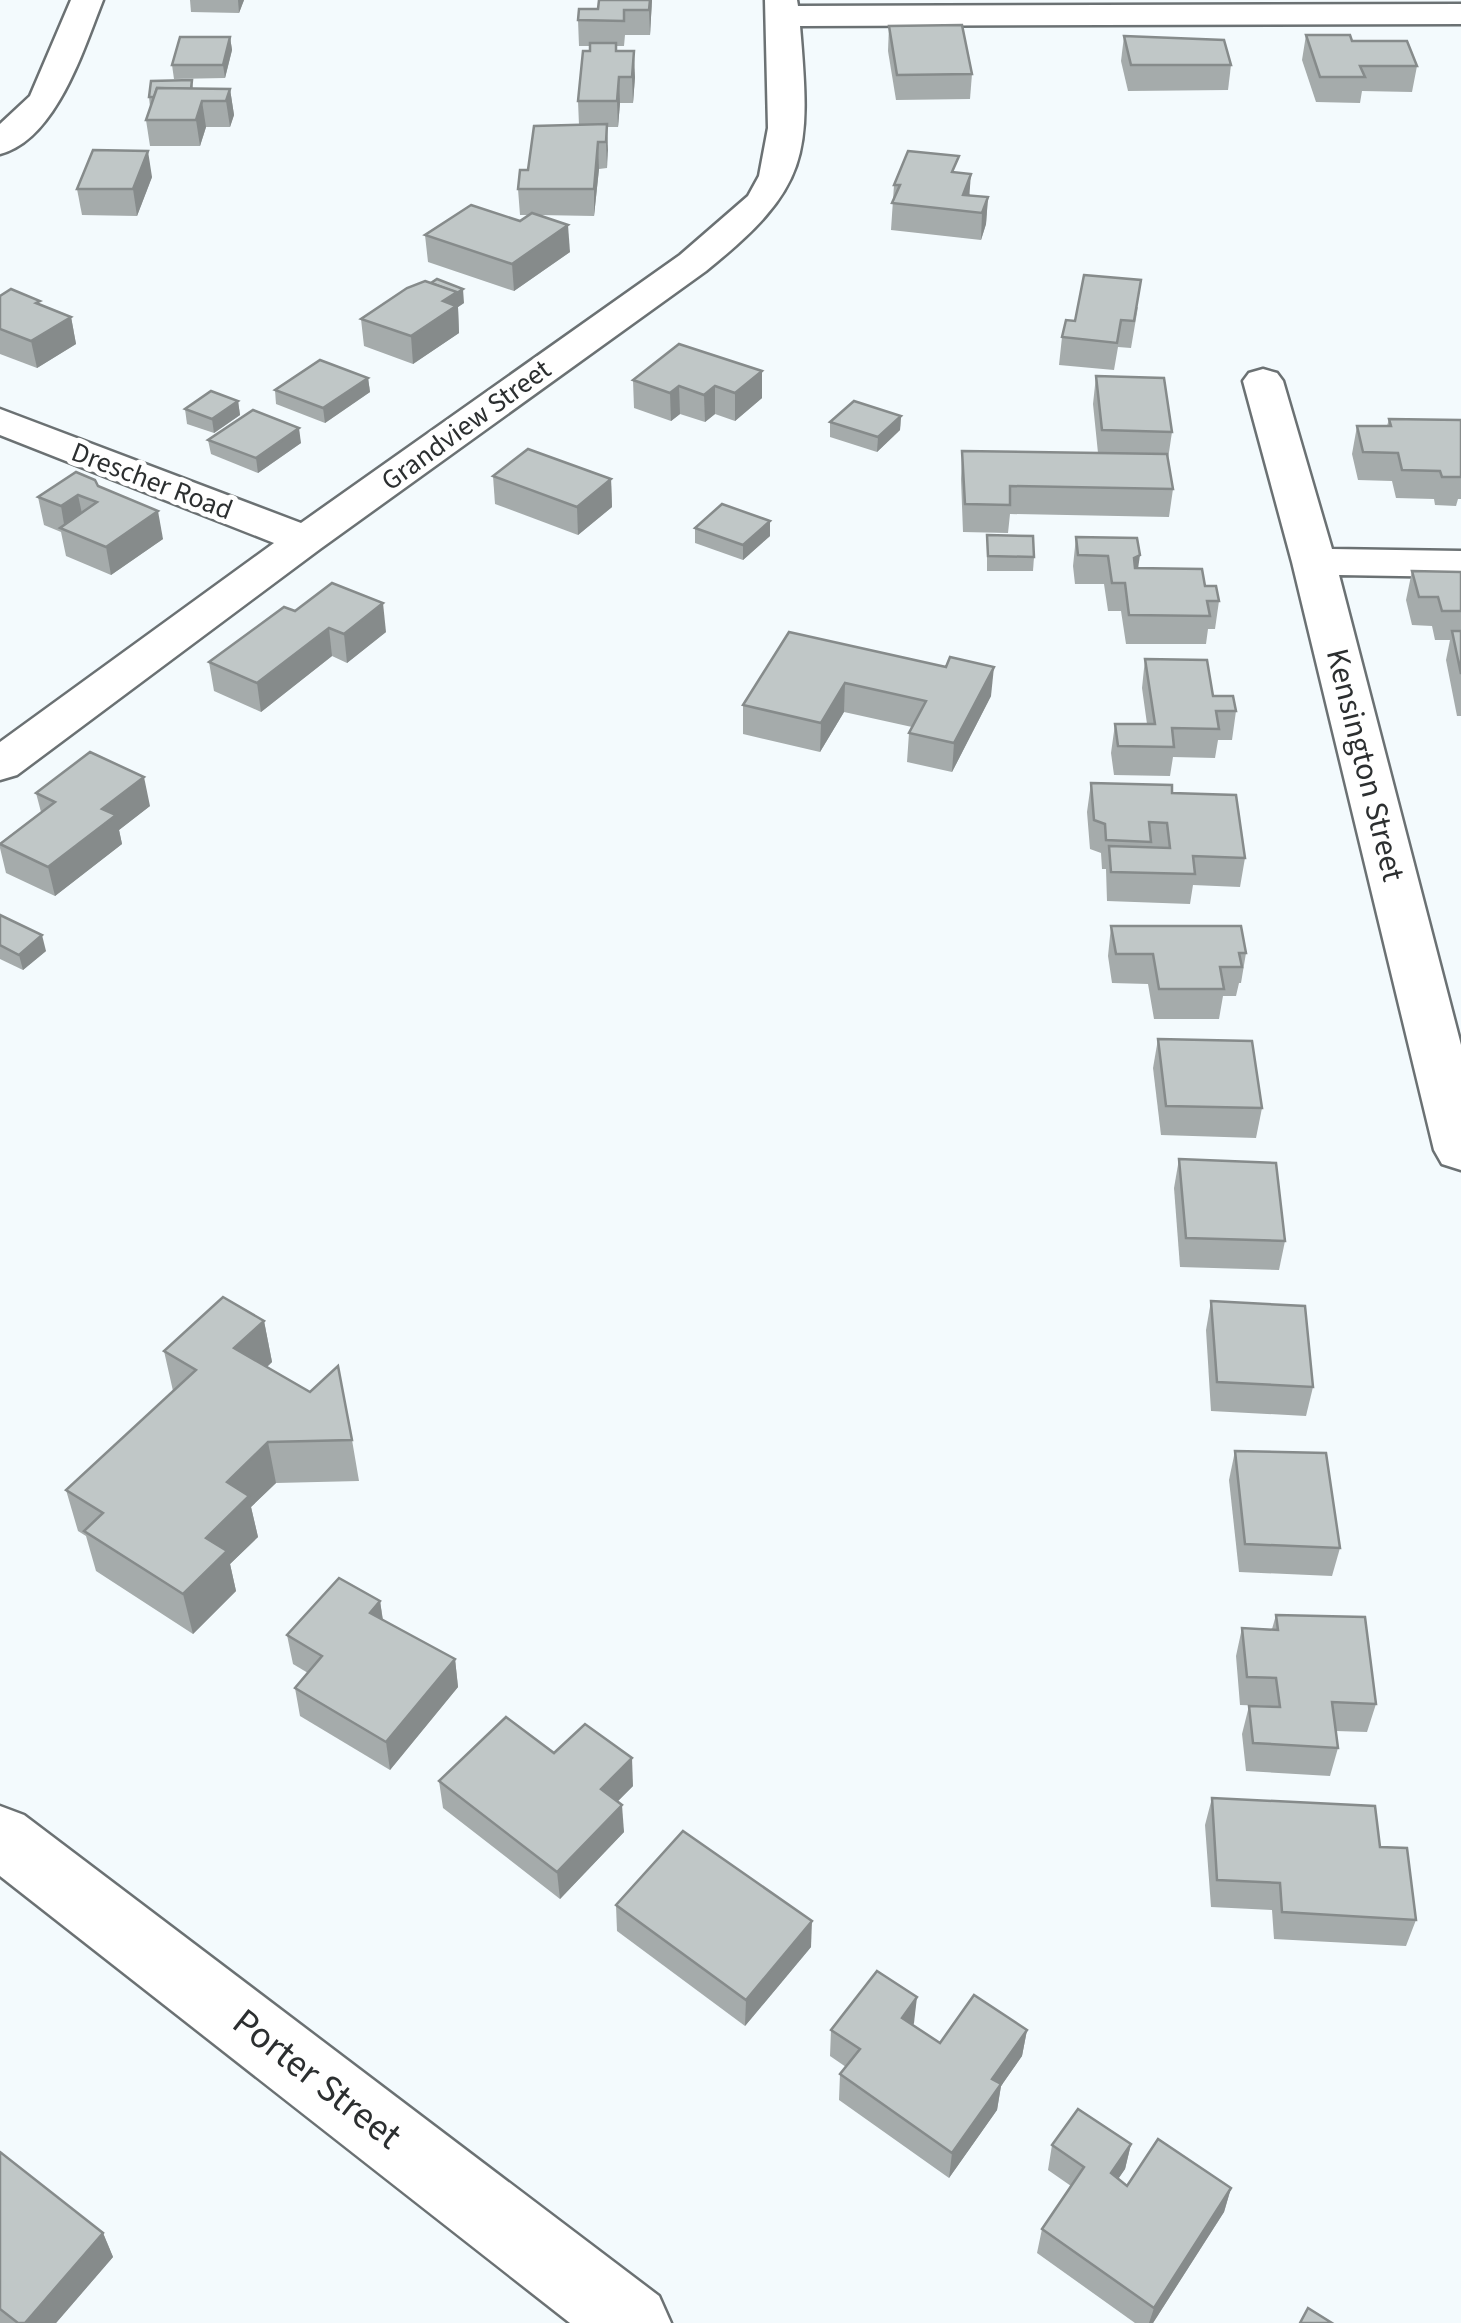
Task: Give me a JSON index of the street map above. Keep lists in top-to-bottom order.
{
  "streets": {
    "street": [
      "Grandview Street",
      "Drescher Road",
      "Kensington Street",
      "Porter Street"
    ]
  },
  "crossings": [
    ["Grandview Street", "Drescher Road"]
  ]
}
